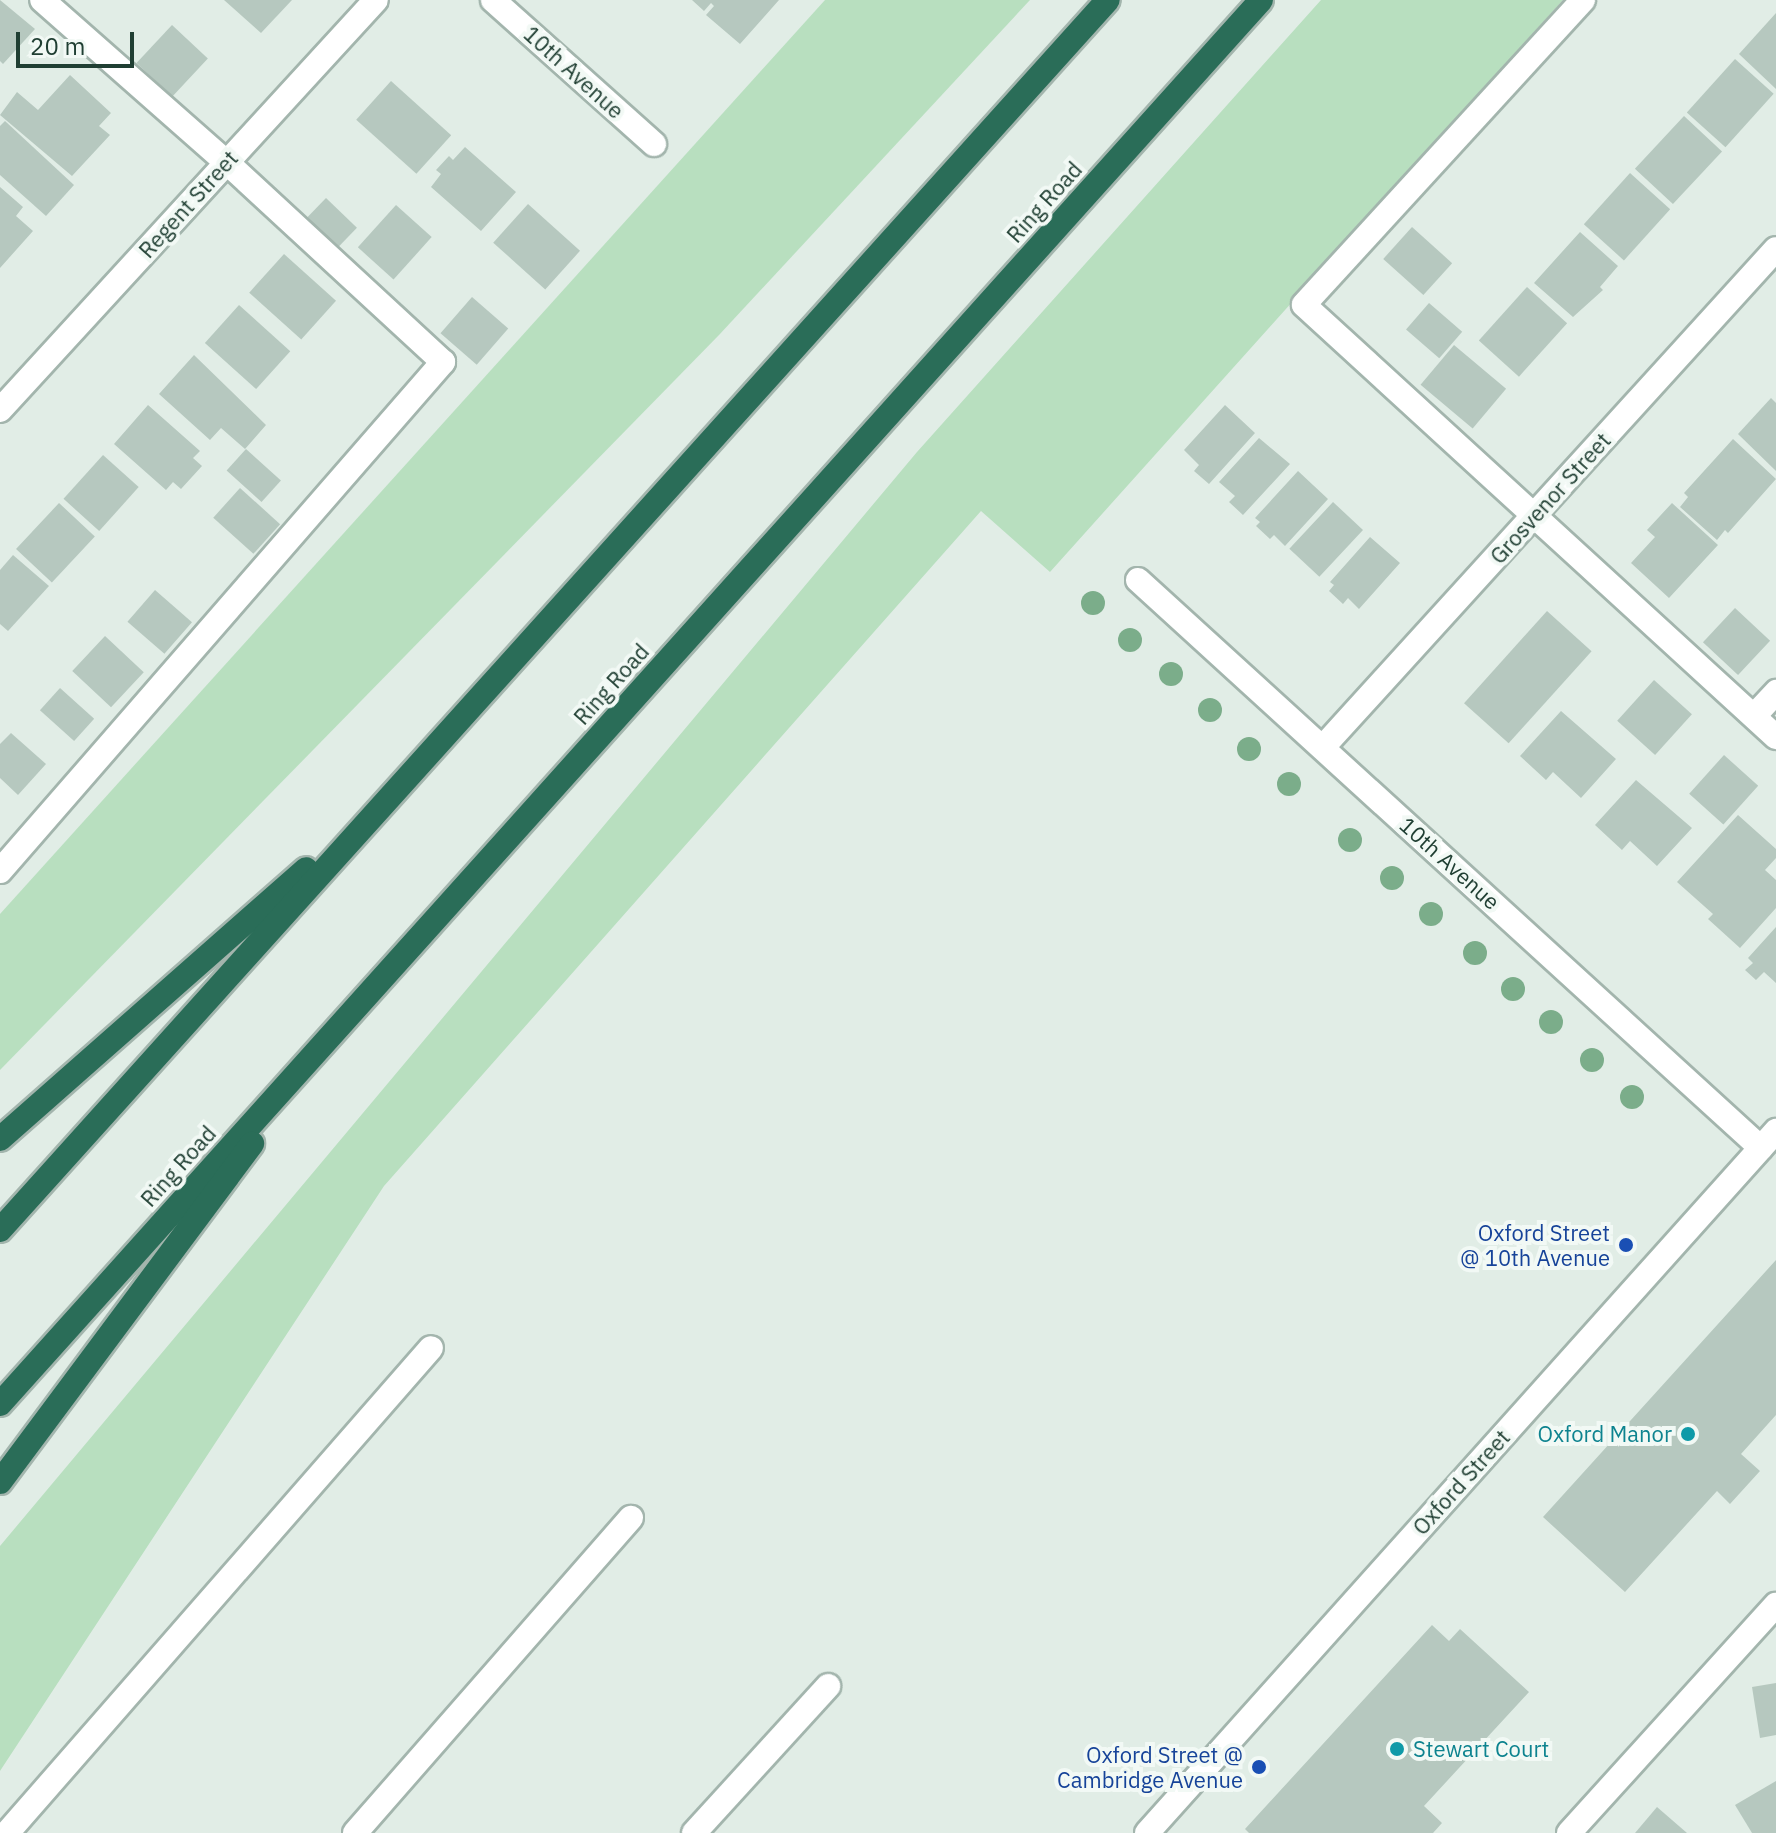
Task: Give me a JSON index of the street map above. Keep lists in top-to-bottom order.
{
  "streets": {
    "highway": ["Ring Road"],
    "street": [
      "10th Avenue",
      "Regent Street",
      "Grosvenor Street",
      "Oxford Street"
    ]
  },
  "crossings": [
    ["10th Avenue", "Grosvenor Street"],
    ["10th Avenue", "Oxford Street"]
  ],
  "places": [
    "Oxford Street @ 10th Avenue",
    "Oxford Manor",
    "Stewart Court",
    "Oxford Street @ Cambridge Avenue"
  ],
  "scale_bar": "20 m"
}
